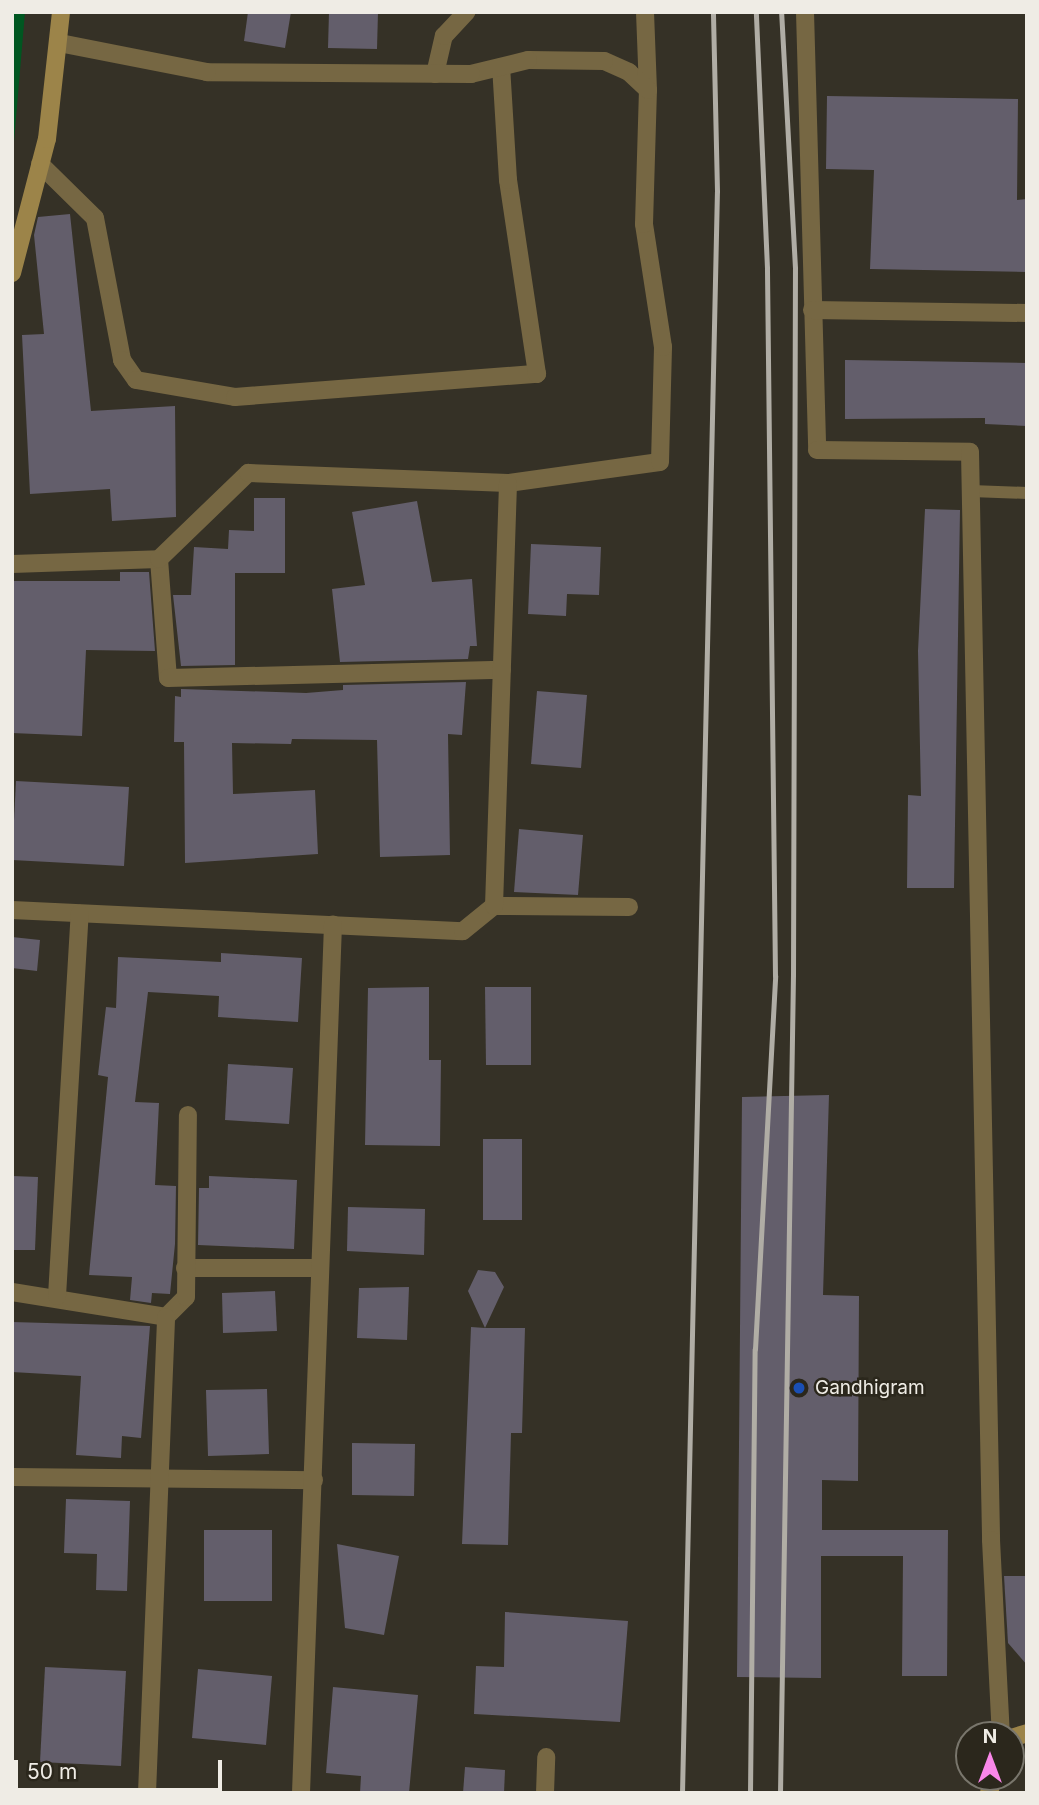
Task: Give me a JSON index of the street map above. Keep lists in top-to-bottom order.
{
  "places": ["Gandhigram"],
  "scale_bar": "50 m",
  "north": "top"
}
